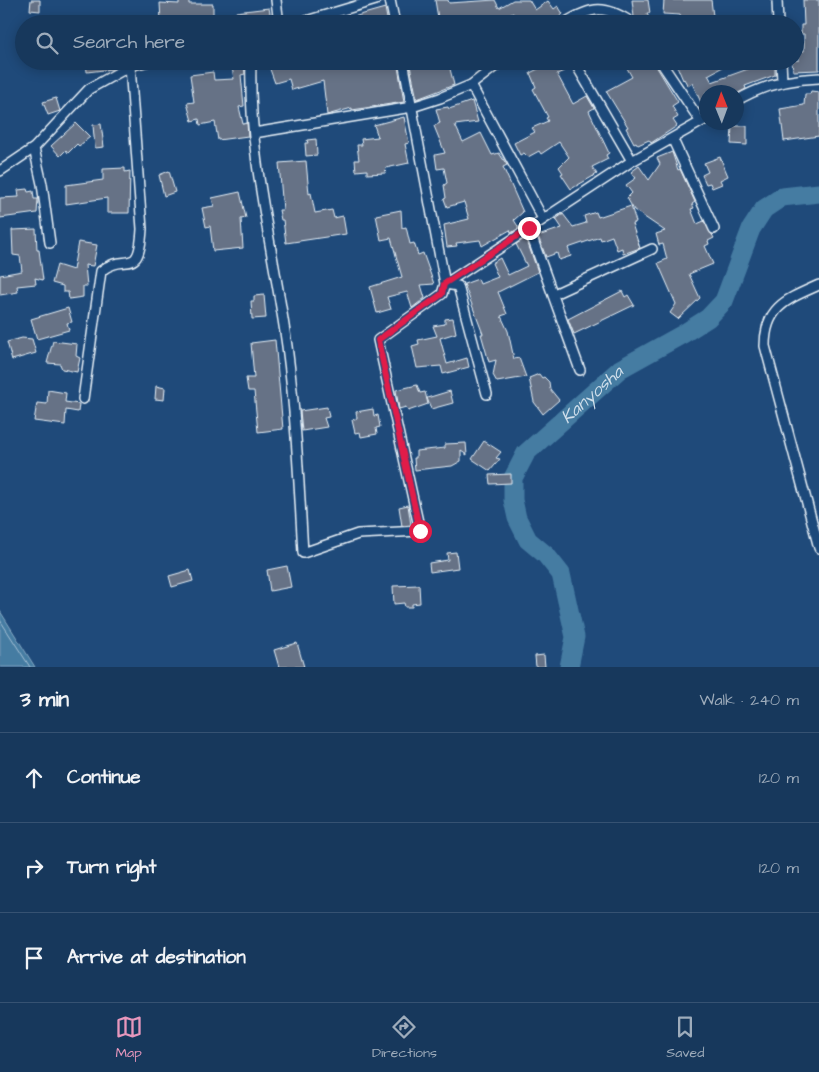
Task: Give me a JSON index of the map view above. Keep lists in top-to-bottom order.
{
  "water": ["Kanyosha"],
  "north": "top",
  "page": {
    "search": "Search here",
    "heading": ["3 min", "Walk · 240 m"],
    "list": [
      ["Continue", "120 m"],
      ["Turn right", "120 m"],
      "Arrive at destination"
    ],
    "nav": ["Map", "Directions", "Saved"]
  }
}
